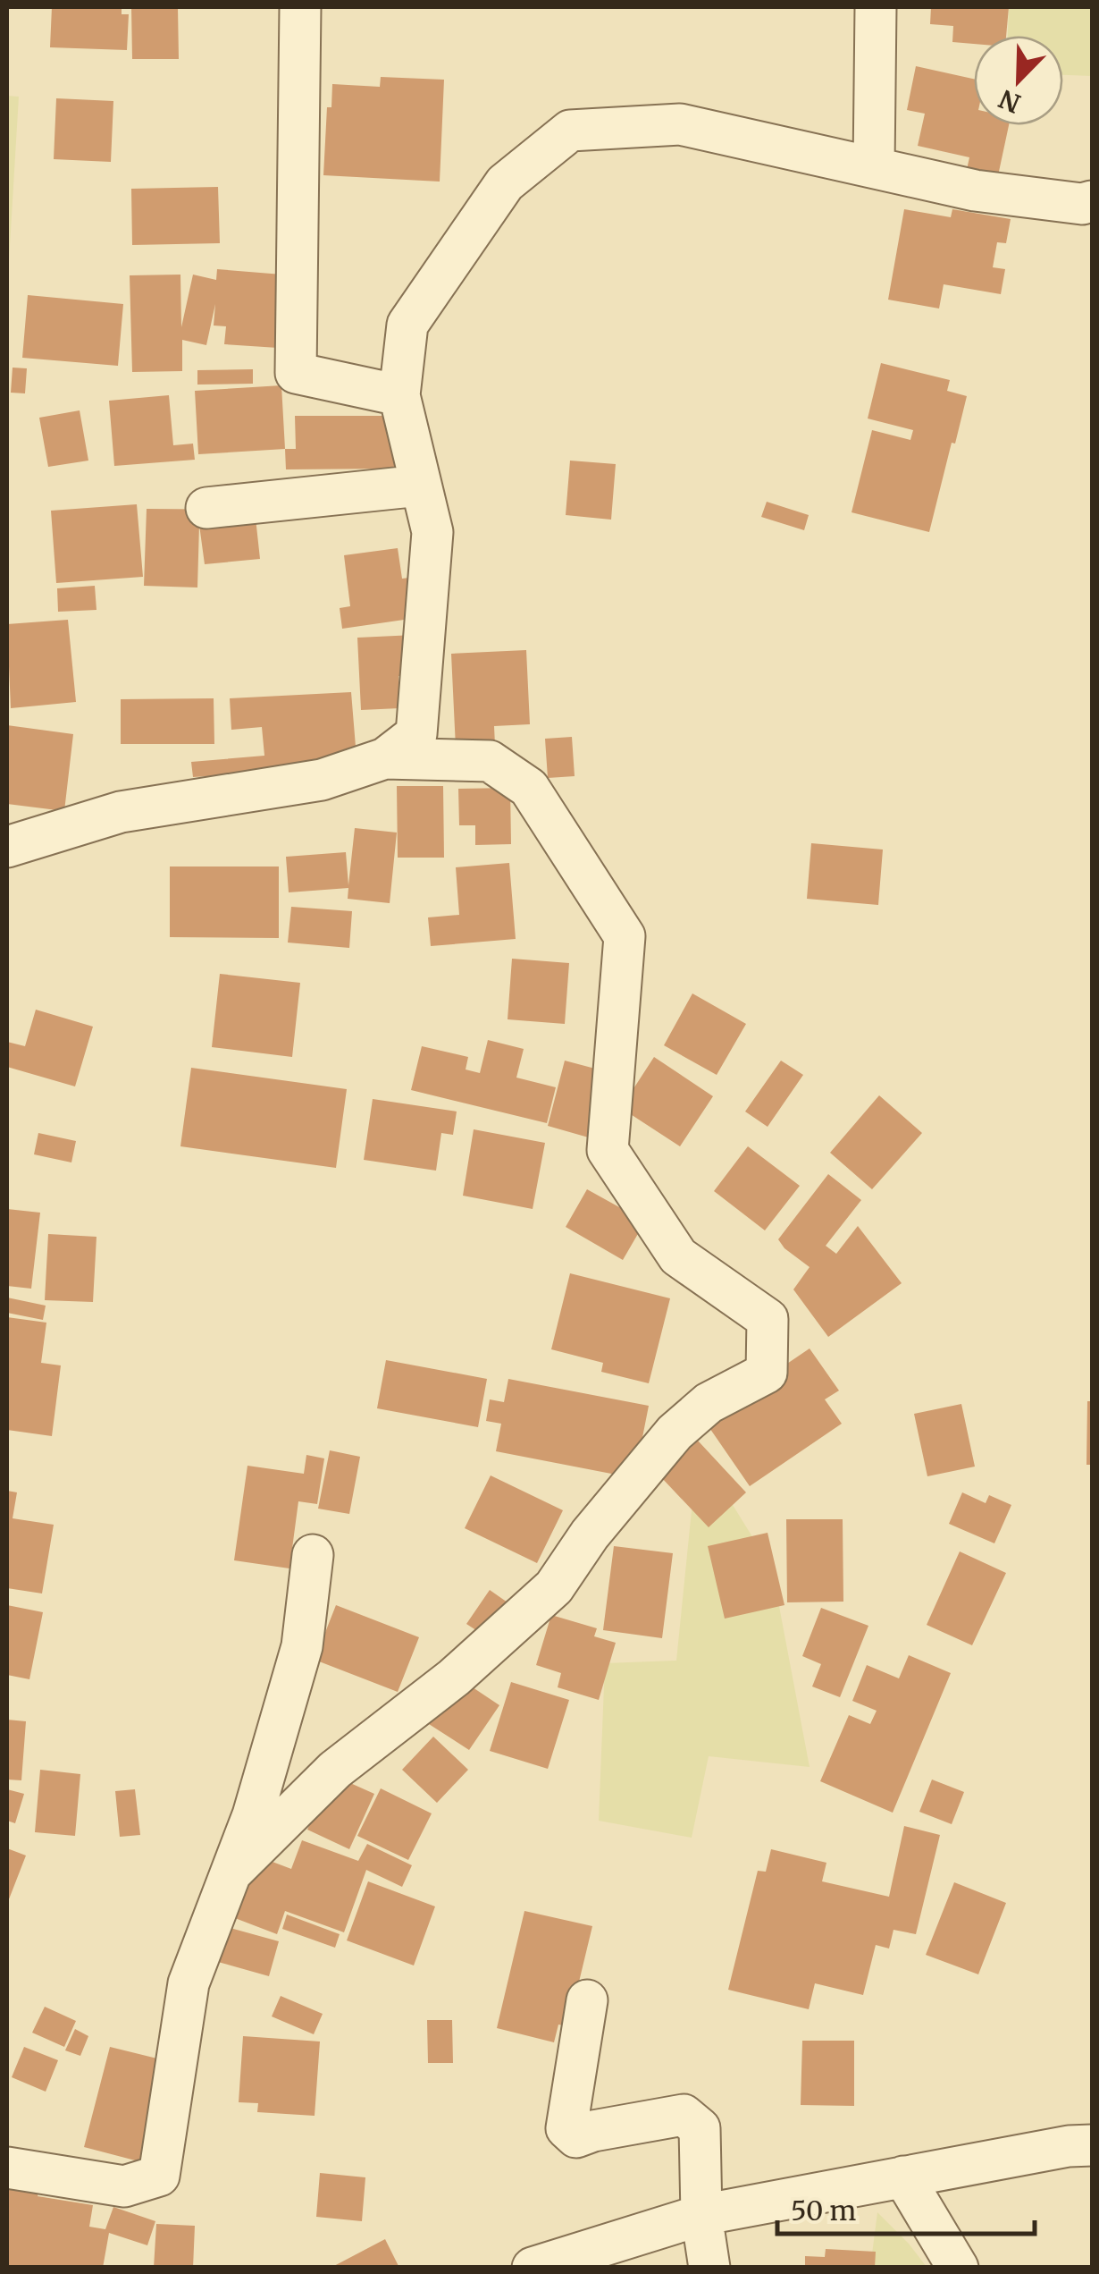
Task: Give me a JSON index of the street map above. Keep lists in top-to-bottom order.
{
  "scale_bar": "50 m",
  "north": "bottom left"
}
